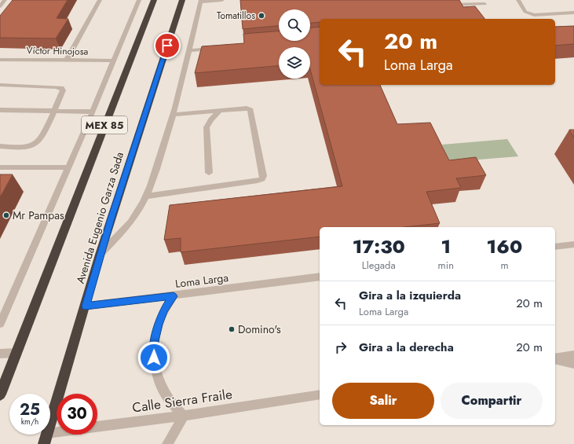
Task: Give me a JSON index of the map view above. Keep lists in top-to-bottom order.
{
  "streets": {
    "highway": ["MEX 85", "Avenida Eugenio Garza Sada"],
    "street": ["Víctor Hinojosa", "Loma Larga", "Calle Sierra Fraile"]
  },
  "crossings": [
    ["Avenida Eugenio Garza Sada", "Loma Larga"]
  ],
  "places": ["Tomatillos", "Mr Pampas", "Domino's"],
  "page": {
    "turn": ["20 m", "Loma Larga"],
    "eta": [
      "17:30",
      "Llegada",
      "1",
      "min",
      "160",
      "m"
    ],
    "list": [
      {
        "name": "Gira a la izquierda",
        "note": "Loma Larga",
        "value": "20 m"
      },
      {
        "name": "Gira a la derecha",
        "value": "20 m"
      }
    ],
    "buttons": ["Salir", "Compartir"],
    "speed": "25 km/h",
    "limit": "30"
  }
}
